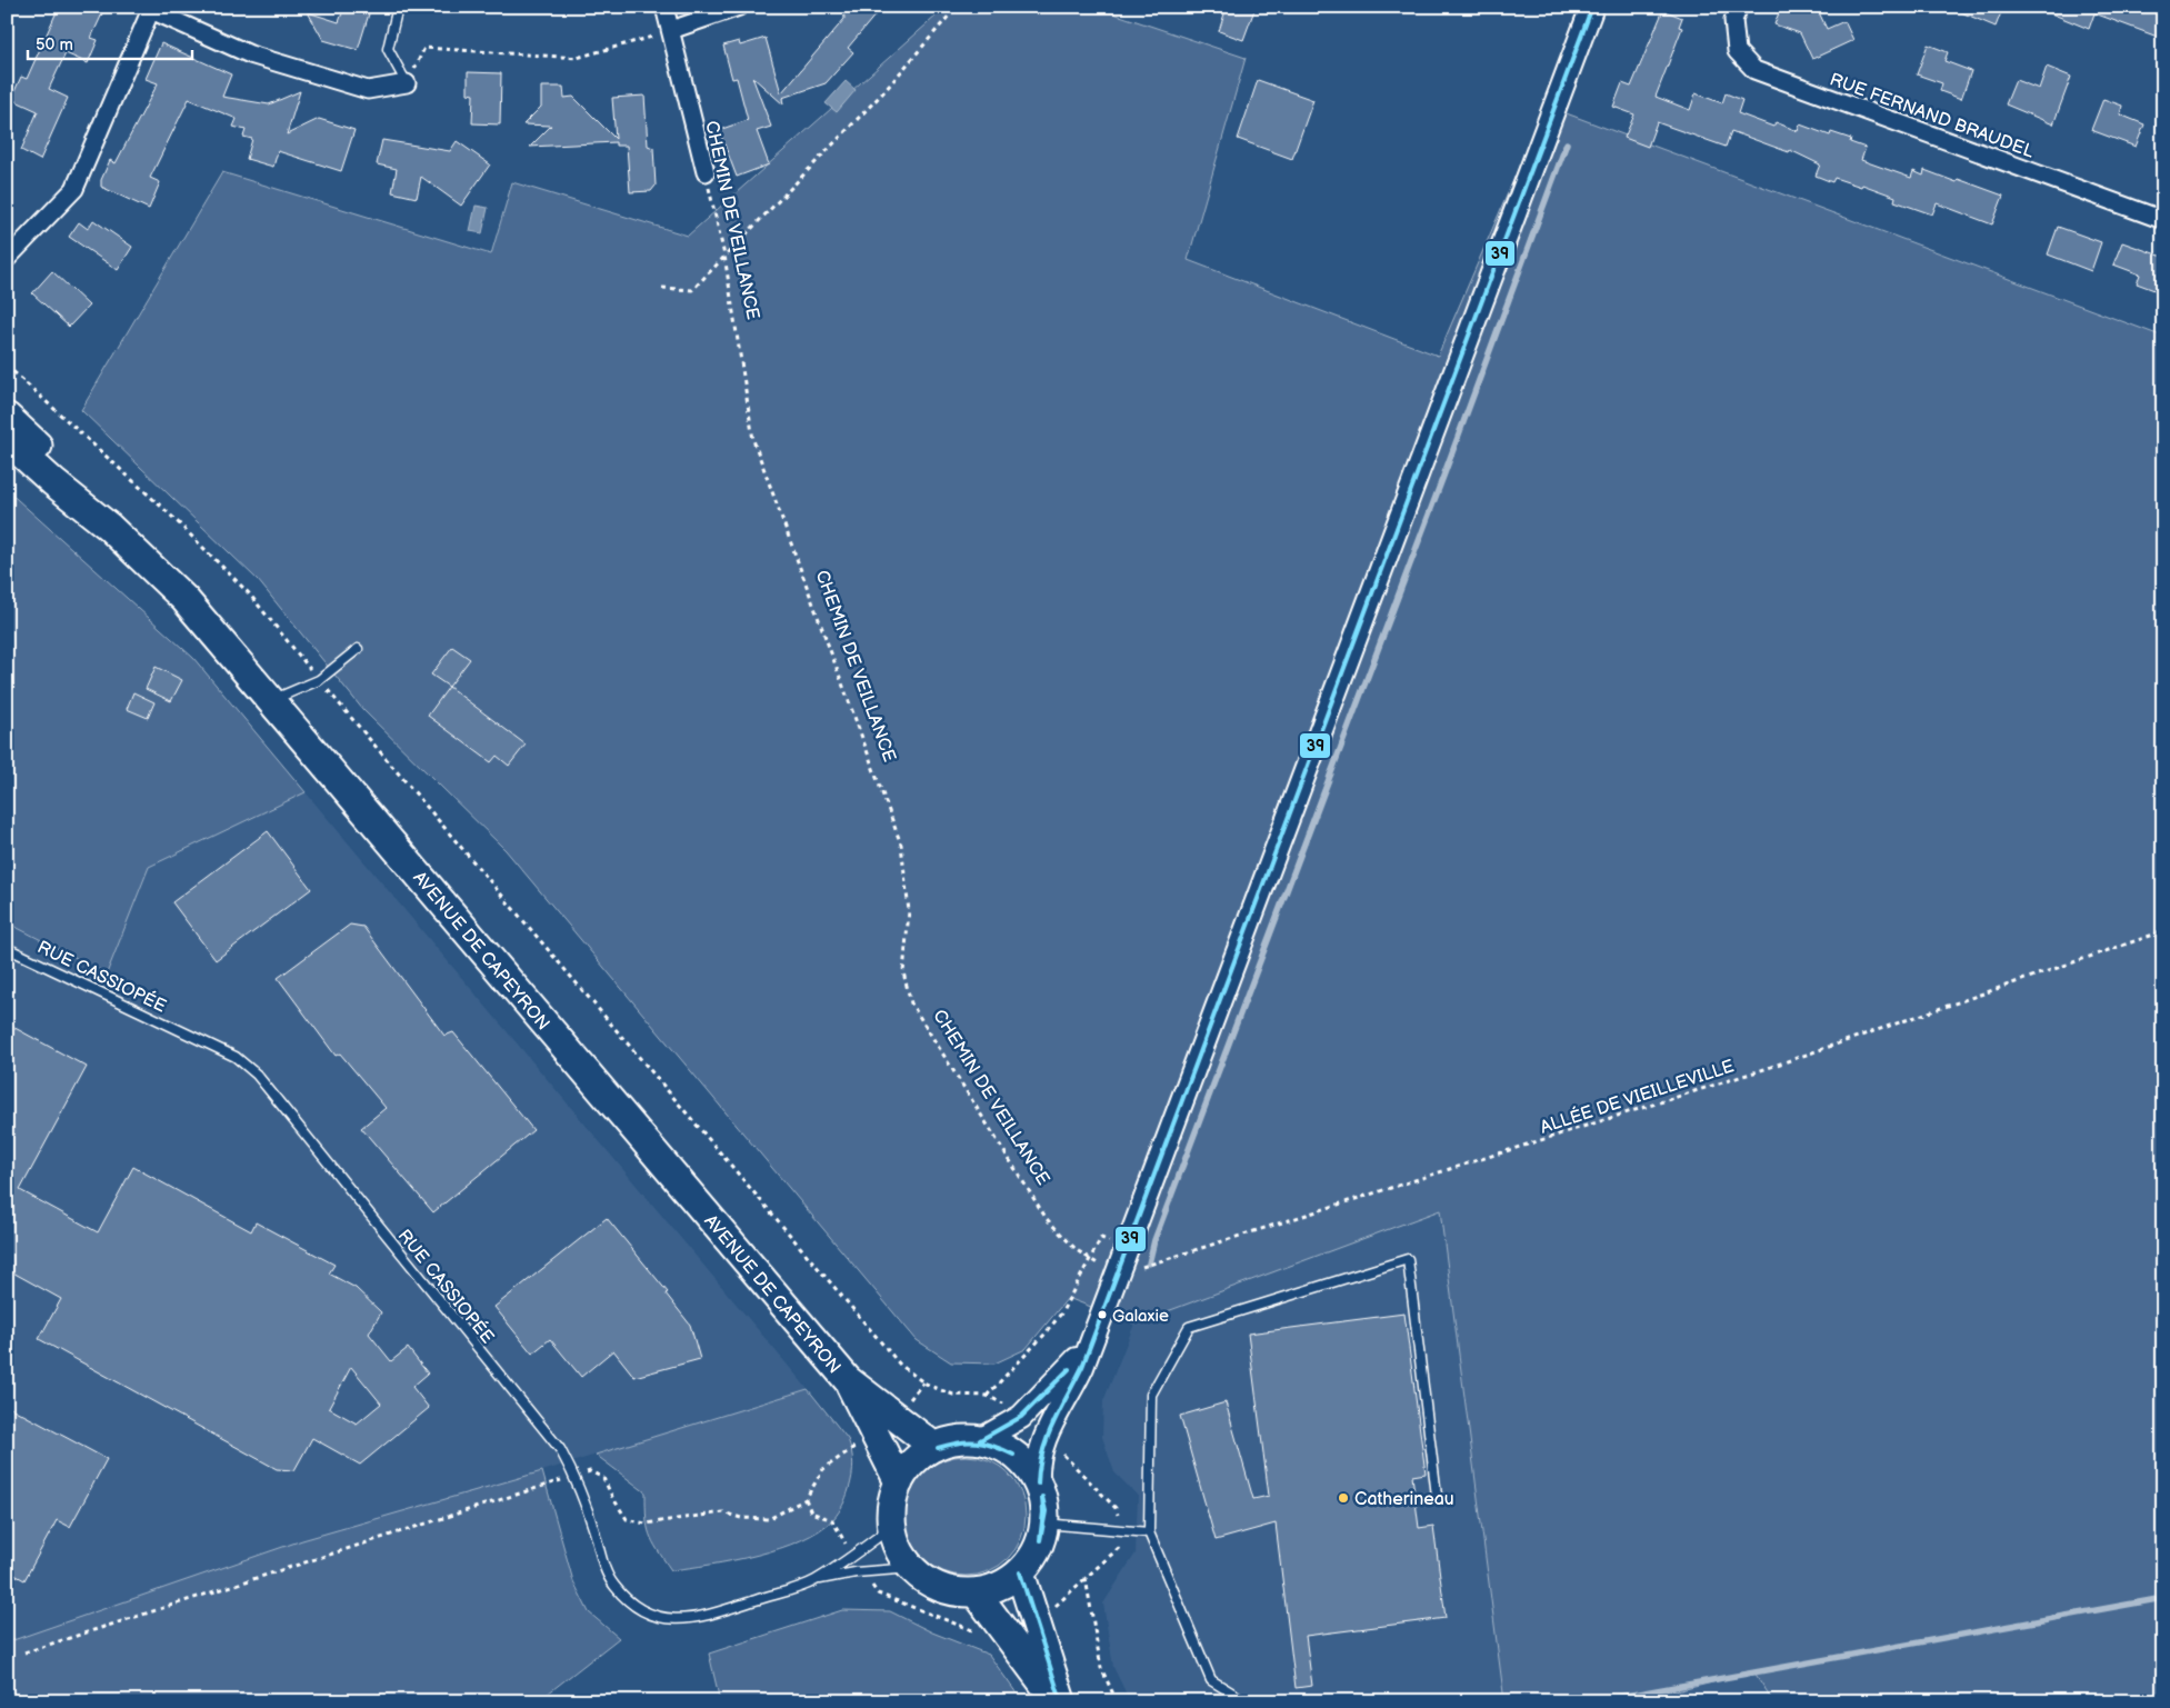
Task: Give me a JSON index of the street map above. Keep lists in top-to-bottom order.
{
  "streets": {
    "main road": ["AVENUE DE CAPEYRON"],
    "street": ["RUE FERNAND BRAUDEL", "CHEMIN DE VEILLANCE"],
    "lane": ["RUE CASSIOPÉE"],
    "path": ["ALLÉE DE VIEILLEVILLE"]
  },
  "crossings": [
    ["CHEMIN DE VEILLANCE", "ALLÉE DE VIEILLEVILLE"]
  ],
  "places": ["Galaxie", "Catherineau"],
  "lines": ["transit line 39"],
  "scale_bar": "50 m"
}
